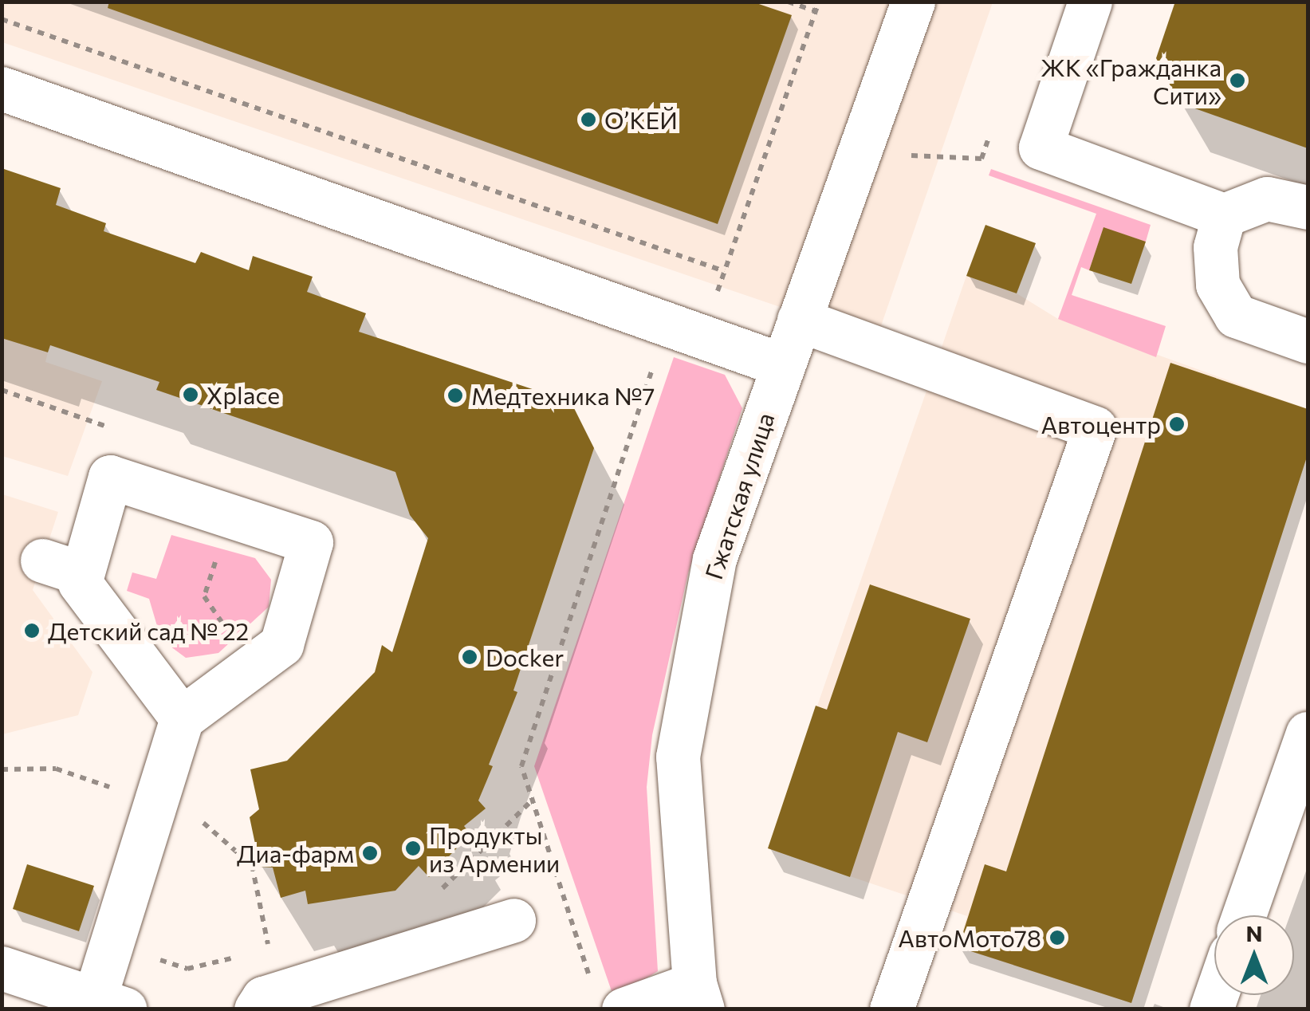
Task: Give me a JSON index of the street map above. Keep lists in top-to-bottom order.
{
  "streets": {
    "street": ["Гжатская улица"]
  },
  "places": [
    "ЖК «Гражданка Сити»",
    "О’КЕЙ",
    "Xplace",
    "Медтехника №7",
    "Автоцентр",
    "Детский сад № 22",
    "Docker",
    "Продукты из Армении",
    "Диа-фарм",
    "АвтоМото78"
  ],
  "north": "top"
}
